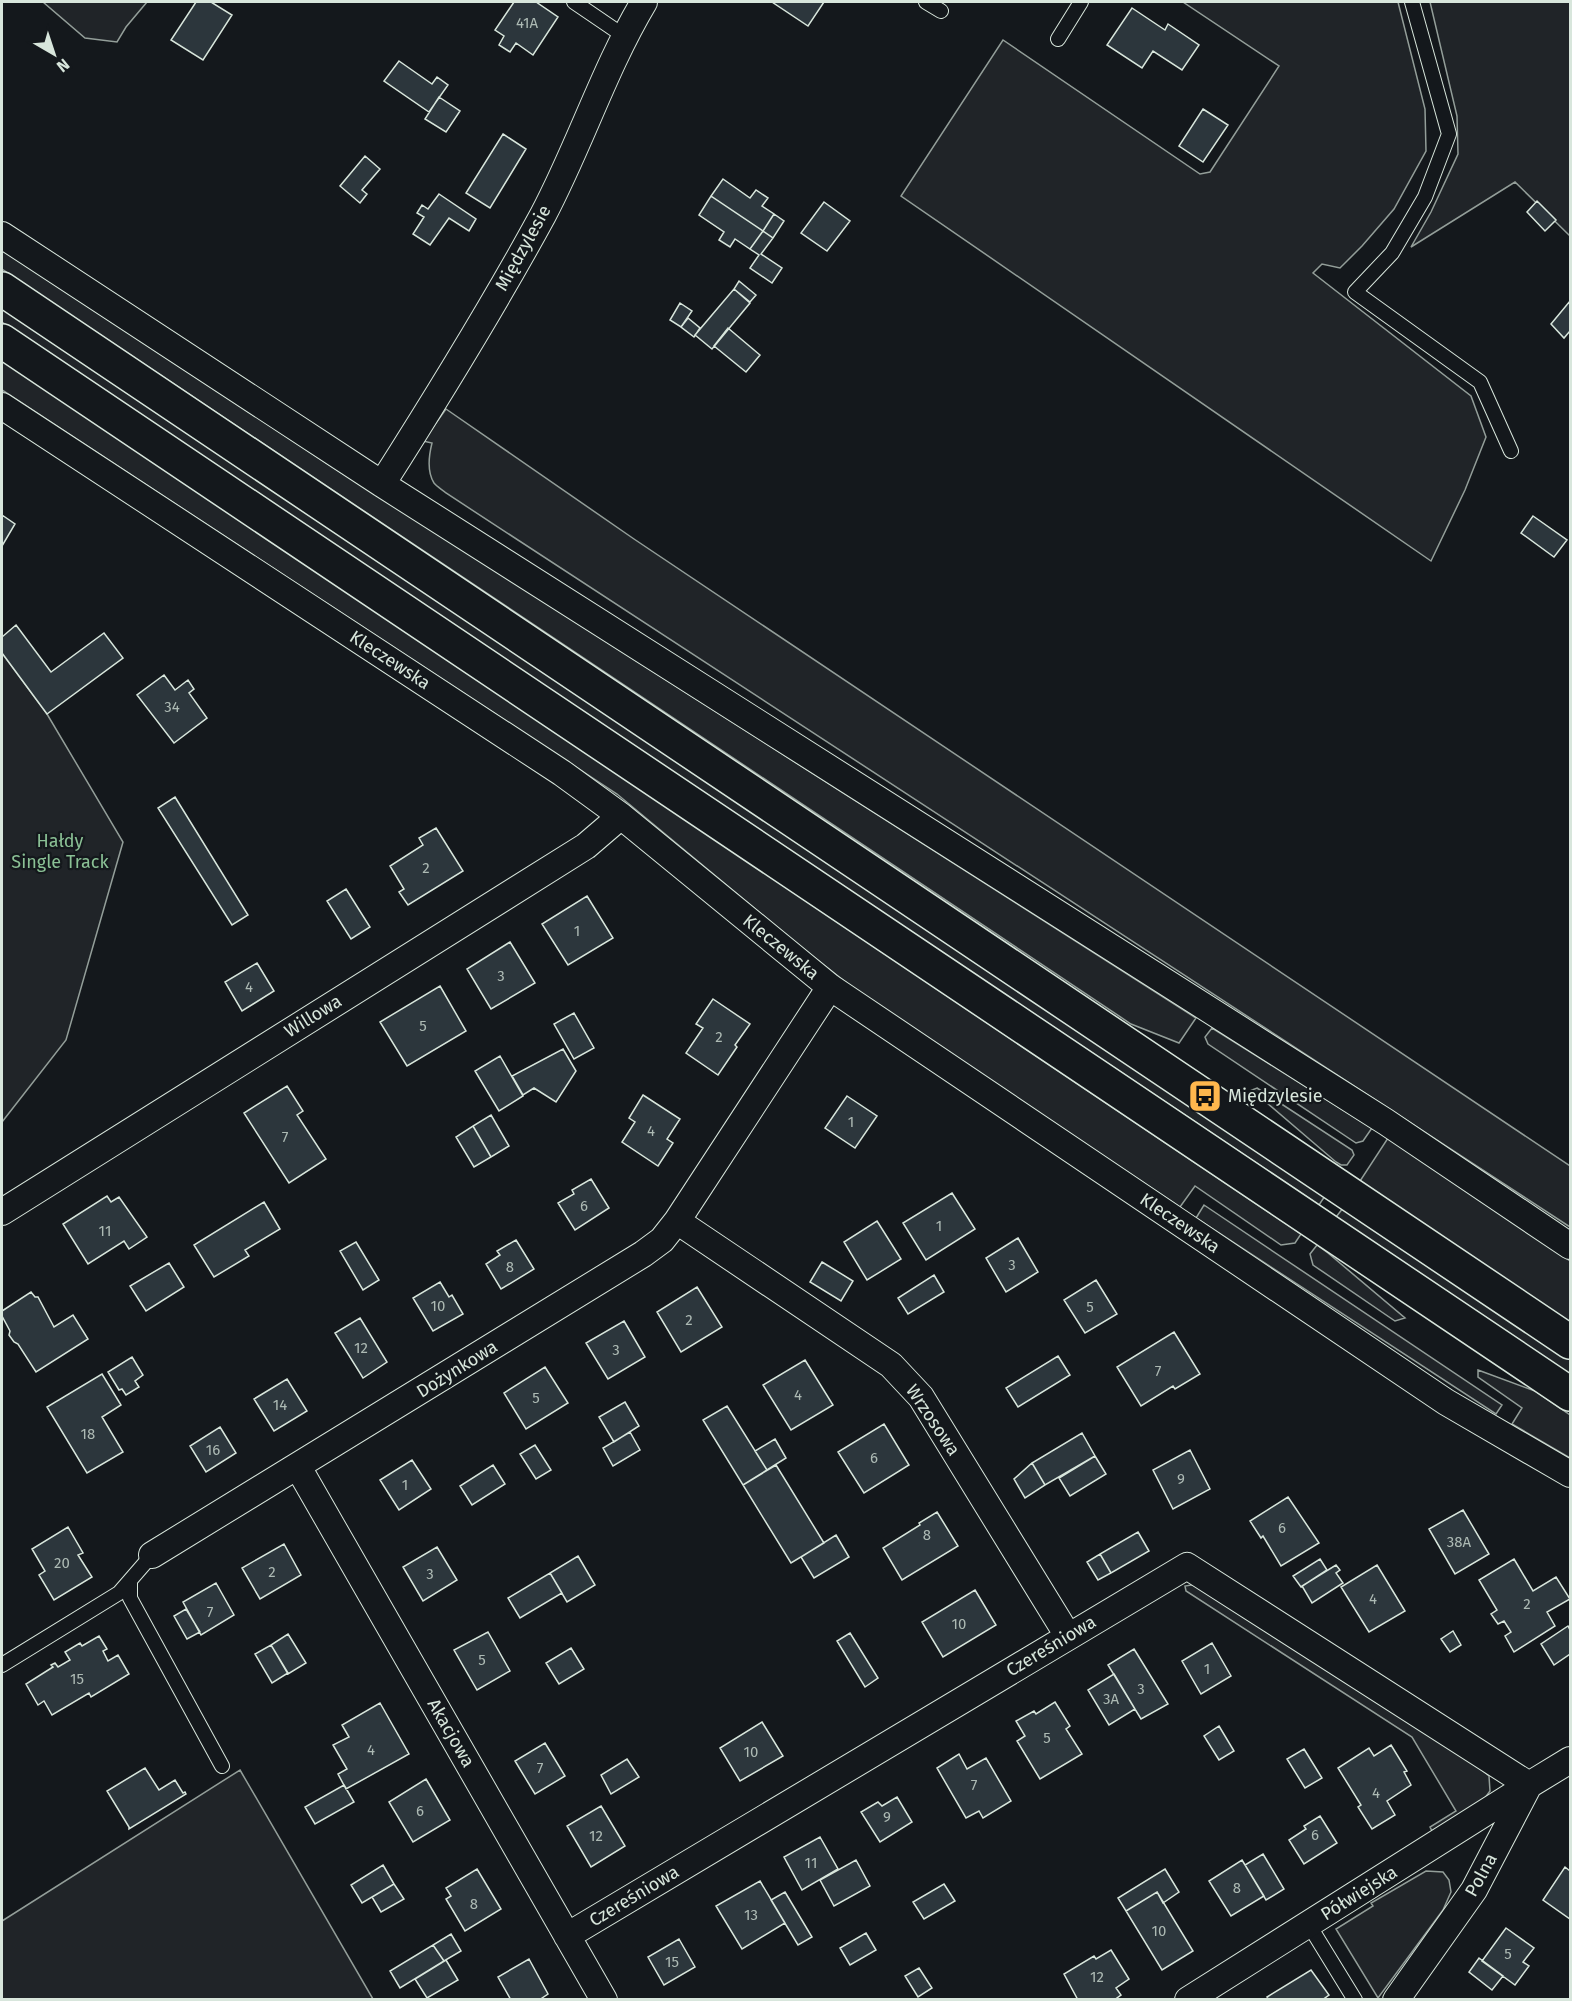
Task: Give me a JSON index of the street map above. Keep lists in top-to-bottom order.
{
  "streets": {
    "street": [
      "Międzylesie",
      "Kleczewska",
      "Willowa",
      "Dożynkowa",
      "Wrzosowa",
      "Czereśniowa",
      "Akacjowa",
      "Polna",
      "Półwiejska"
    ]
  },
  "crossings": [
    ["Kleczewska", "Willowa"],
    ["Kleczewska", "Dożynkowa"],
    ["Dożynkowa", "Wrzosowa"],
    ["Dożynkowa", "Akacjowa"],
    ["Wrzosowa", "Czereśniowa"],
    ["Czereśniowa", "Akacjowa"],
    ["Czereśniowa", "Polna"],
    ["Czereśniowa", "Półwiejska"],
    ["Polna", "Półwiejska"]
  ],
  "parks": ["Hałdy Single Track"],
  "places": {
    "bus stop": ["Międzylesie"]
  },
  "house_numbers": [
    "41A",
    "34",
    "2",
    "1",
    "3",
    "4",
    "5",
    "2",
    "1",
    "4",
    "7",
    "6",
    "1",
    "11",
    "3",
    "8",
    "10",
    "5",
    "2",
    "12",
    "3",
    "7",
    "4",
    "5",
    "14",
    "18",
    "16",
    "6",
    "9",
    "1",
    "6",
    "8",
    "38A",
    "20",
    "2",
    "3",
    "4",
    "2",
    "7",
    "10",
    "5",
    "1",
    "15",
    "3",
    "3A",
    "5",
    "4",
    "10",
    "7",
    "7",
    "4",
    "6",
    "9",
    "6",
    "12",
    "11",
    "8",
    "8",
    "13",
    "10",
    "5",
    "15",
    "12"
  ],
  "north": "bottom right"
}
